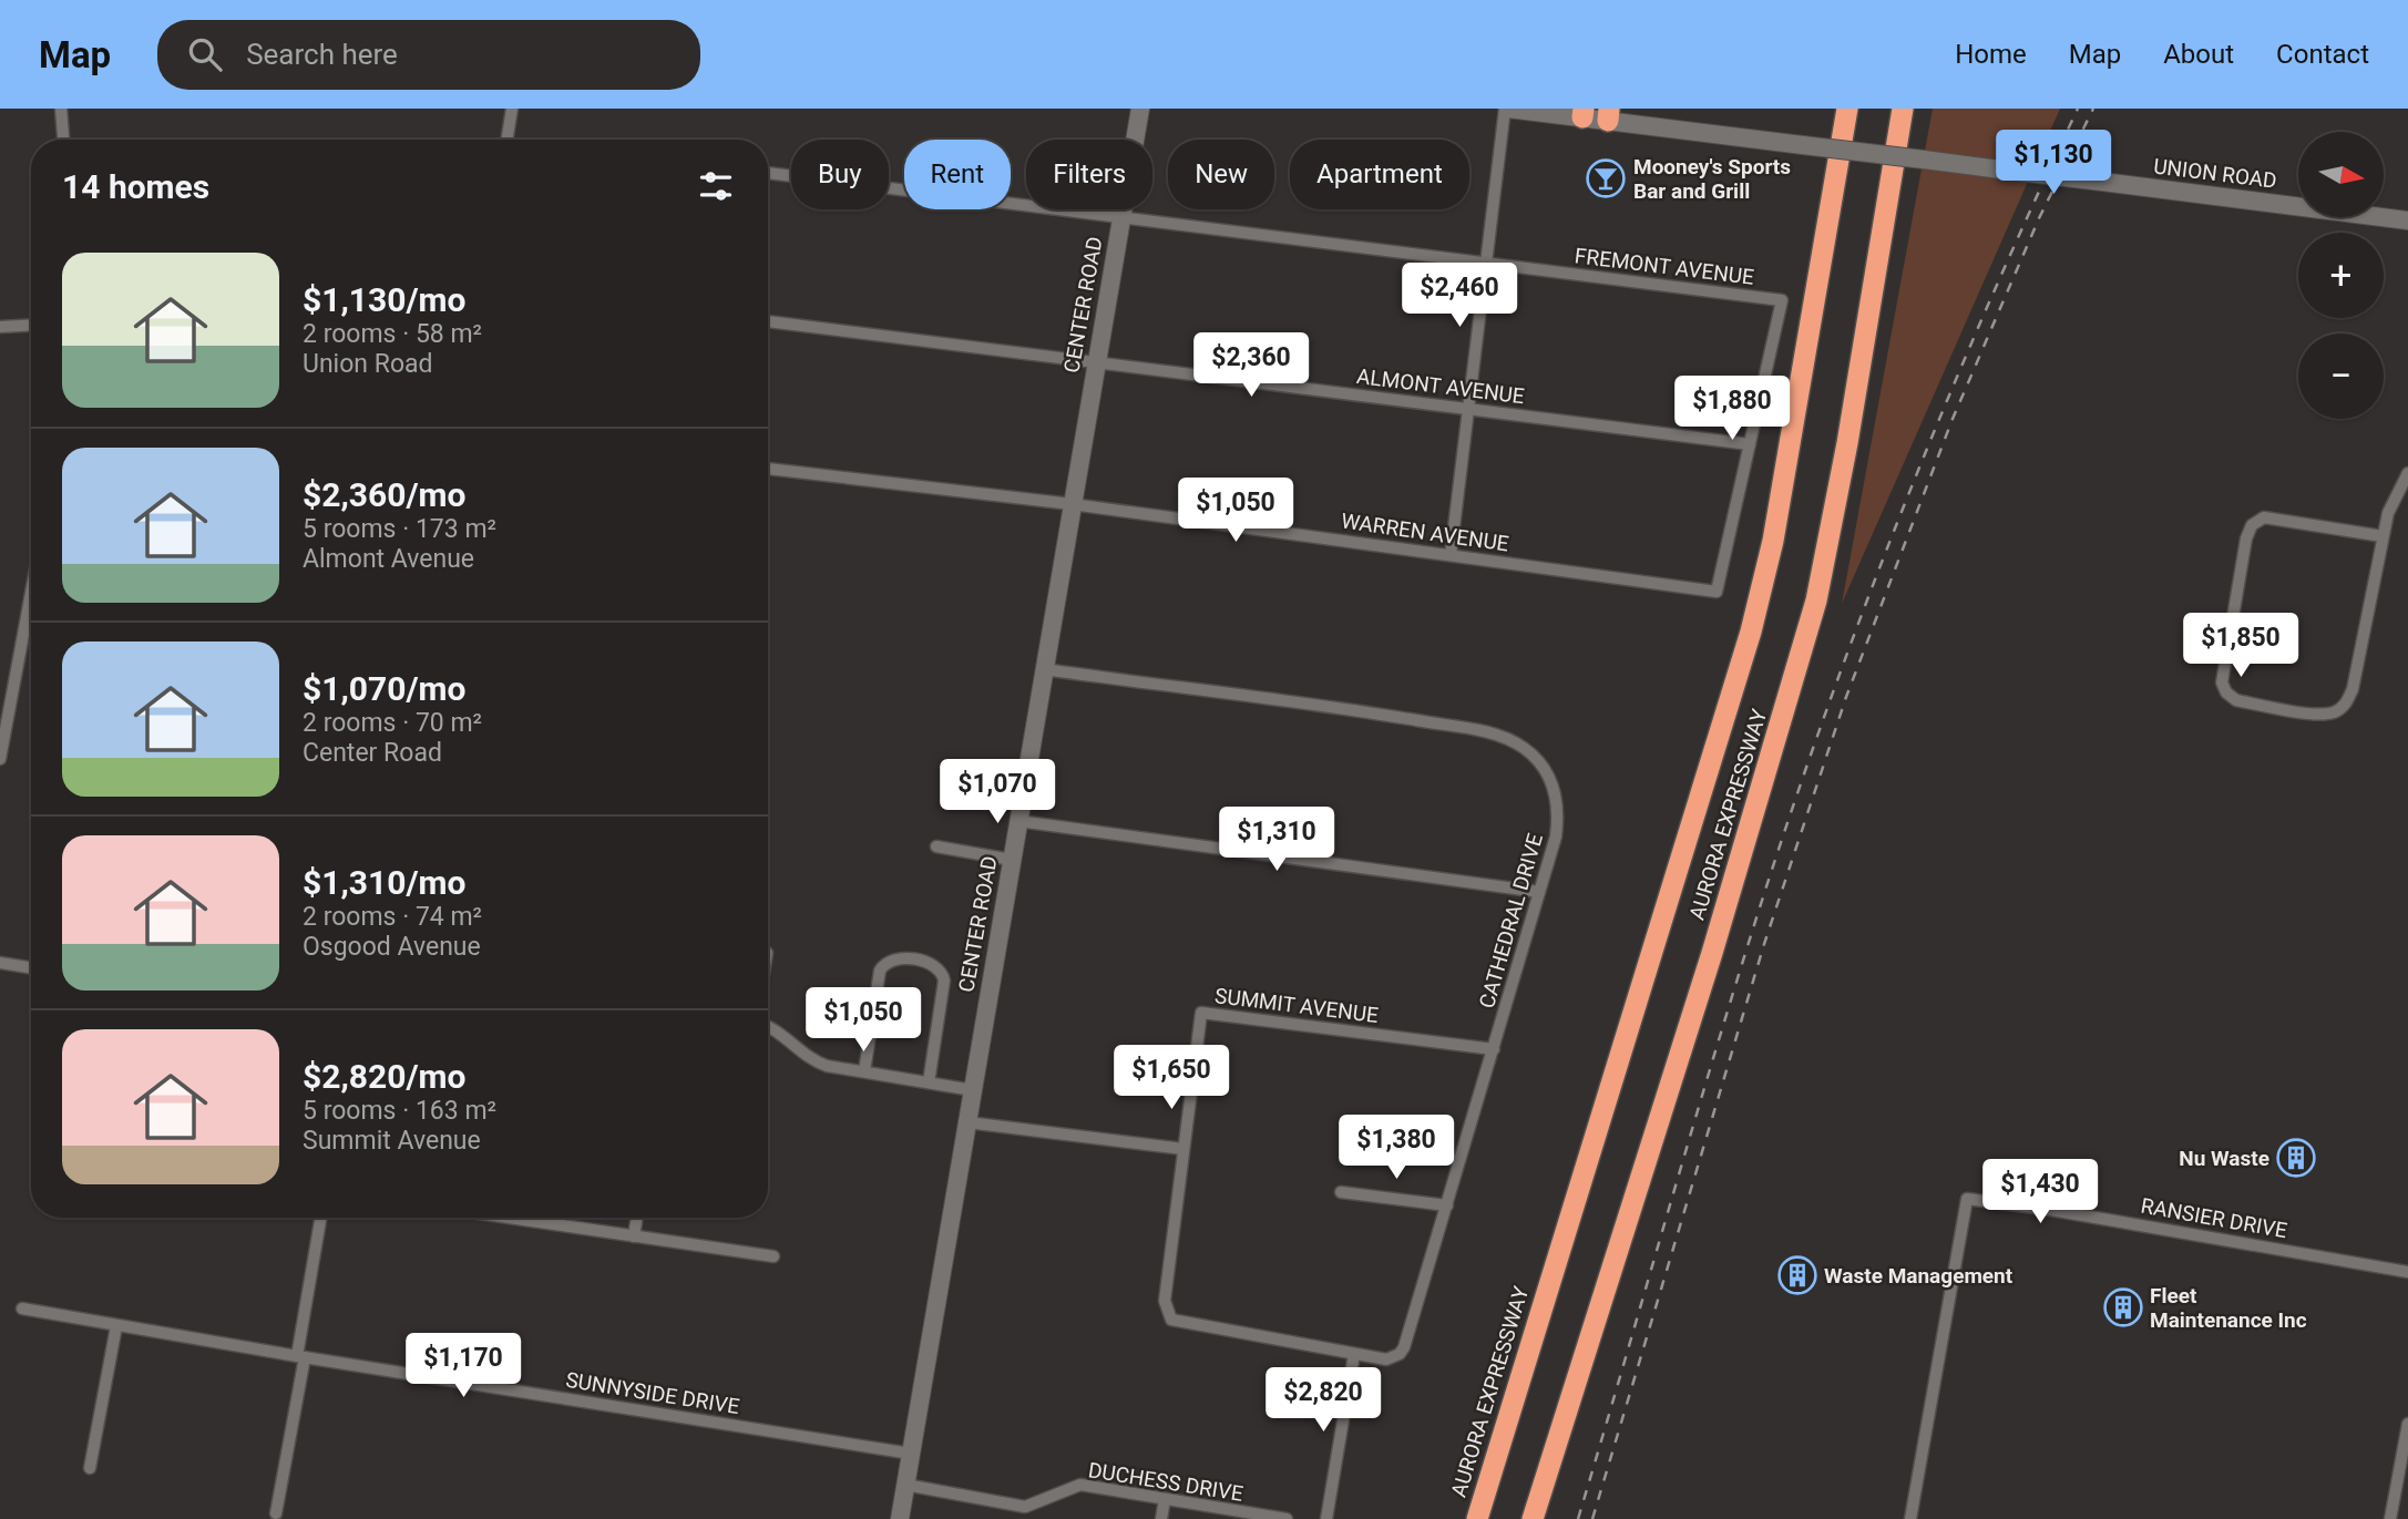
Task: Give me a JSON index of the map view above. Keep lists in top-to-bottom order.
{
  "streets": {
    "highway": ["AURORA EXPRESSWAY"],
    "main road": ["UNION ROAD", "CENTER ROAD"],
    "street": [
      "FREMONT AVENUE",
      "ALMONT AVENUE",
      "WARREN AVENUE",
      "CATHEDRAL DRIVE",
      "SUMMIT AVENUE",
      "RANSIER DRIVE",
      "SUNNYSIDE DRIVE",
      "DUCHESS DRIVE"
    ]
  },
  "crossings": [
    ["FREMONT AVENUE", "CENTER ROAD"],
    ["FREMONT AVENUE", "ALMONT AVENUE"],
    ["FREMONT AVENUE", "WARREN AVENUE"],
    ["CENTER ROAD", "ALMONT AVENUE"],
    ["CENTER ROAD", "WARREN AVENUE"],
    ["CENTER ROAD", "CATHEDRAL DRIVE"],
    ["CENTER ROAD", "SUNNYSIDE DRIVE"],
    ["CENTER ROAD", "DUCHESS DRIVE"],
    ["ALMONT AVENUE", "WARREN AVENUE"],
    ["CATHEDRAL DRIVE", "SUMMIT AVENUE"]
  ],
  "places": {
    "bar": ["Mooney's Sports Bar and Grill"],
    "building": ["Nu Waste", "Waste Management", "Fleet Maintenance Inc"]
  },
  "north": "right",
  "page": {
    "header": "Map",
    "search": "Search here",
    "nav": [
      "Home",
      "Map",
      "About",
      "Contact"
    ],
    "price": [
      "$1,130",
      "$2,460",
      "$2,360",
      "$1,880",
      "$1,050",
      "$1,850",
      "$1,070",
      "$1,310",
      "$1,050",
      "$1,650",
      "$1,380",
      "$1,430",
      "$1,170",
      "$2,820"
    ],
    "map_buttons": ["+", "−"],
    "chip": [
      "Buy",
      "Rent",
      "Filters",
      "New",
      "Apartment"
    ],
    "heading": "14 homes",
    "list": [
      {
        "name": "$1,130/mo",
        "note": "2 rooms · 58 m² · Union Road"
      },
      {
        "name": "$2,360/mo",
        "note": "5 rooms · 173 m² · Almont Avenue"
      },
      {
        "name": "$1,070/mo",
        "note": "2 rooms · 70 m² · Center Road"
      },
      {
        "name": "$1,310/mo",
        "note": "2 rooms · 74 m² · Osgood Avenue"
      },
      {
        "name": "$2,820/mo",
        "note": "5 rooms · 163 m² · Summit Avenue"
      }
    ]
  }
}
